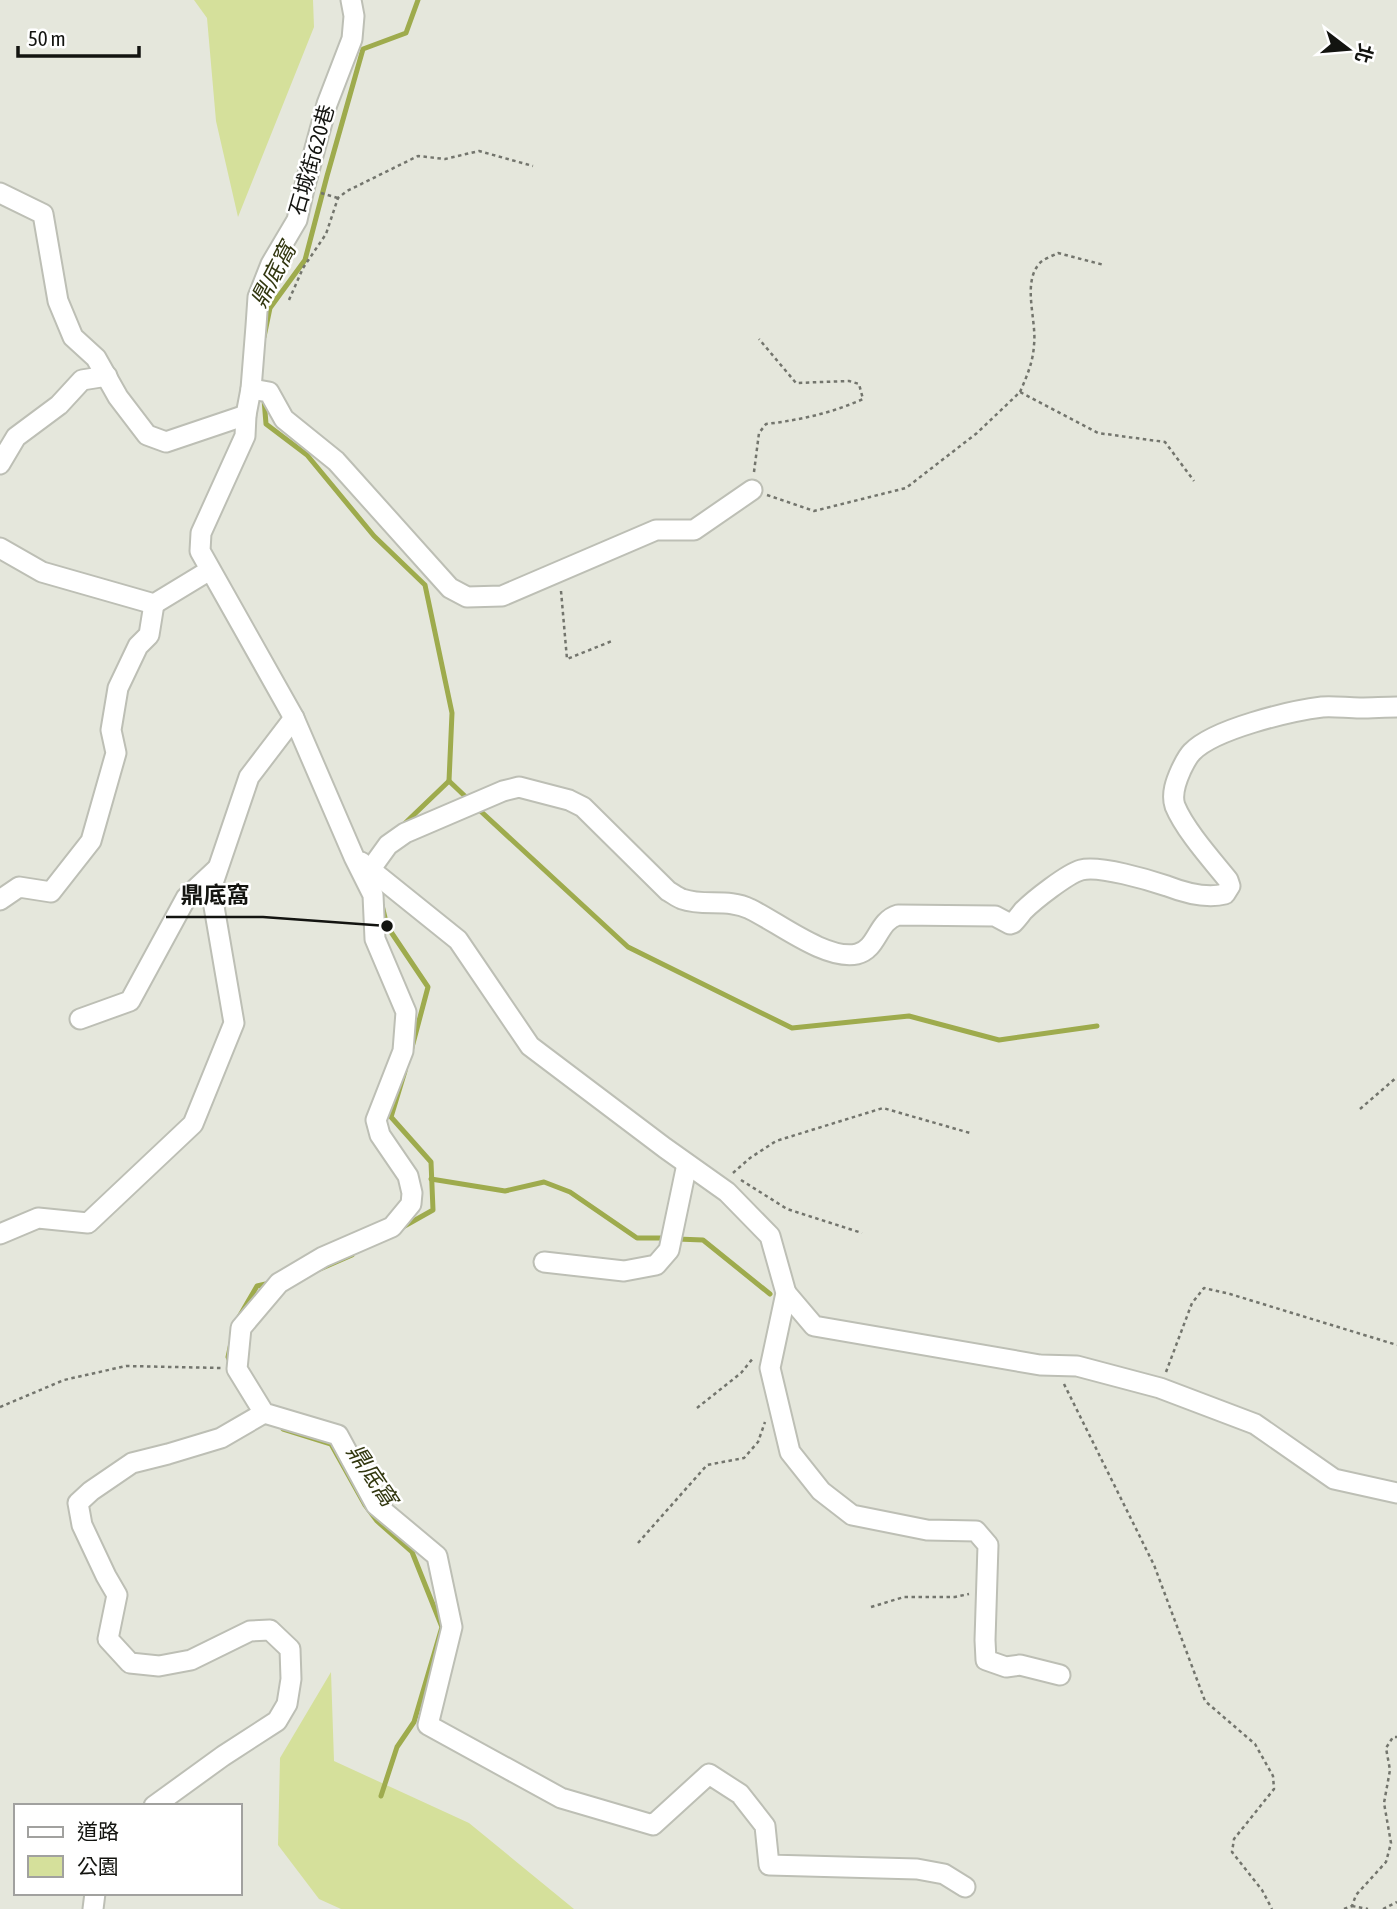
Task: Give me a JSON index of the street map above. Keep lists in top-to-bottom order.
{
  "streets": {
    "street": ["石城街620巷"]
  },
  "water": ["鼎底窩"],
  "places": ["鼎底窩"],
  "legend": ["道路", "公園"],
  "scale_bar": "50 m",
  "north": "right"
}
